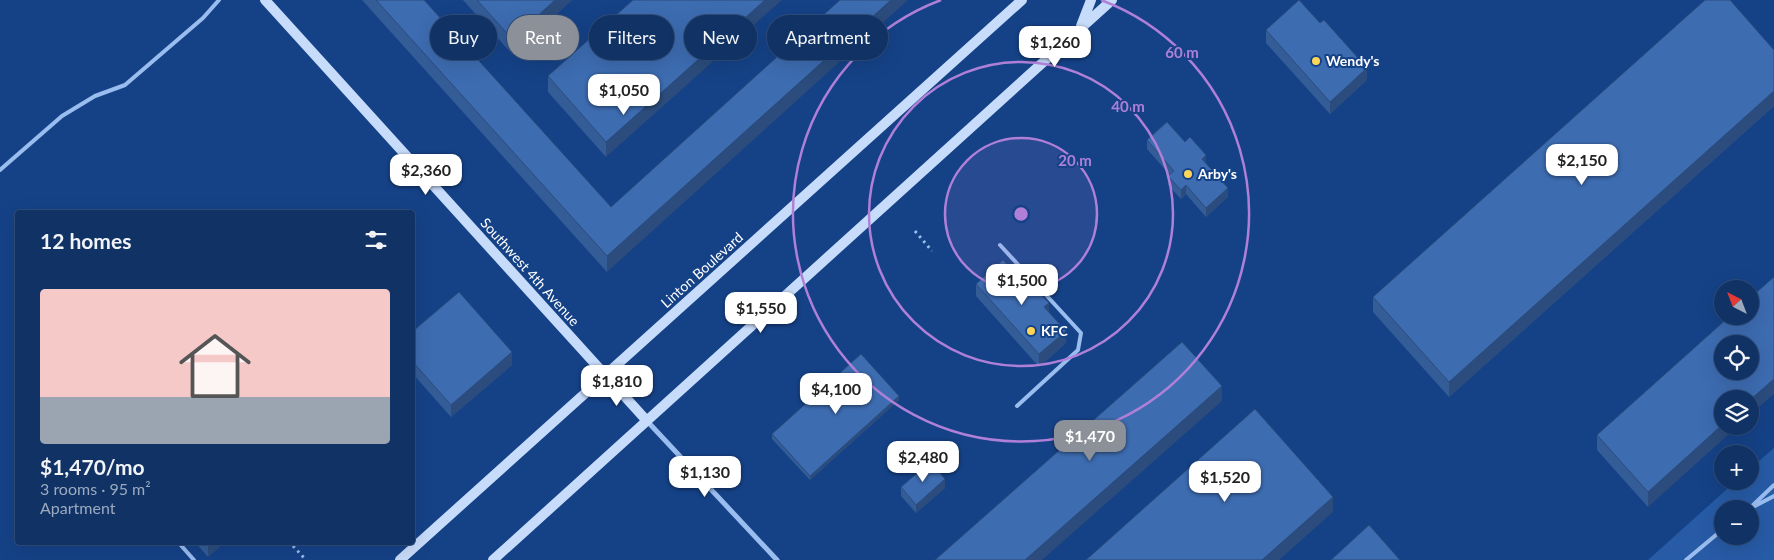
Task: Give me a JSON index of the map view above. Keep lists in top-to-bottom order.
{
  "streets": {
    "main road": ["Linton Boulevard", "Southwest 4th Avenue"]
  },
  "crossings": [
    ["Linton Boulevard", "Southwest 4th Avenue"]
  ],
  "places": ["Wendy's", "Arby's", "KFC"],
  "north": "top left",
  "page": {
    "chip": [
      "Buy",
      "Rent",
      "Filters",
      "New",
      "Apartment"
    ],
    "price": [
      "$1,260",
      "$1,050",
      "$2,150",
      "$2,360",
      "$1,500",
      "$1,550",
      "$1,810",
      "$4,100",
      "$1,470",
      "$2,480",
      "$1,130",
      "$1,520"
    ],
    "heading": "12 homes",
    "list": [
      {
        "name": "$1,470/mo",
        "note": "3 rooms · 95 m² · Apartment"
      }
    ],
    "map_buttons": ["+", "−"]
  },
  "rings": ["60 m", "40 m", "20 m"]
}
